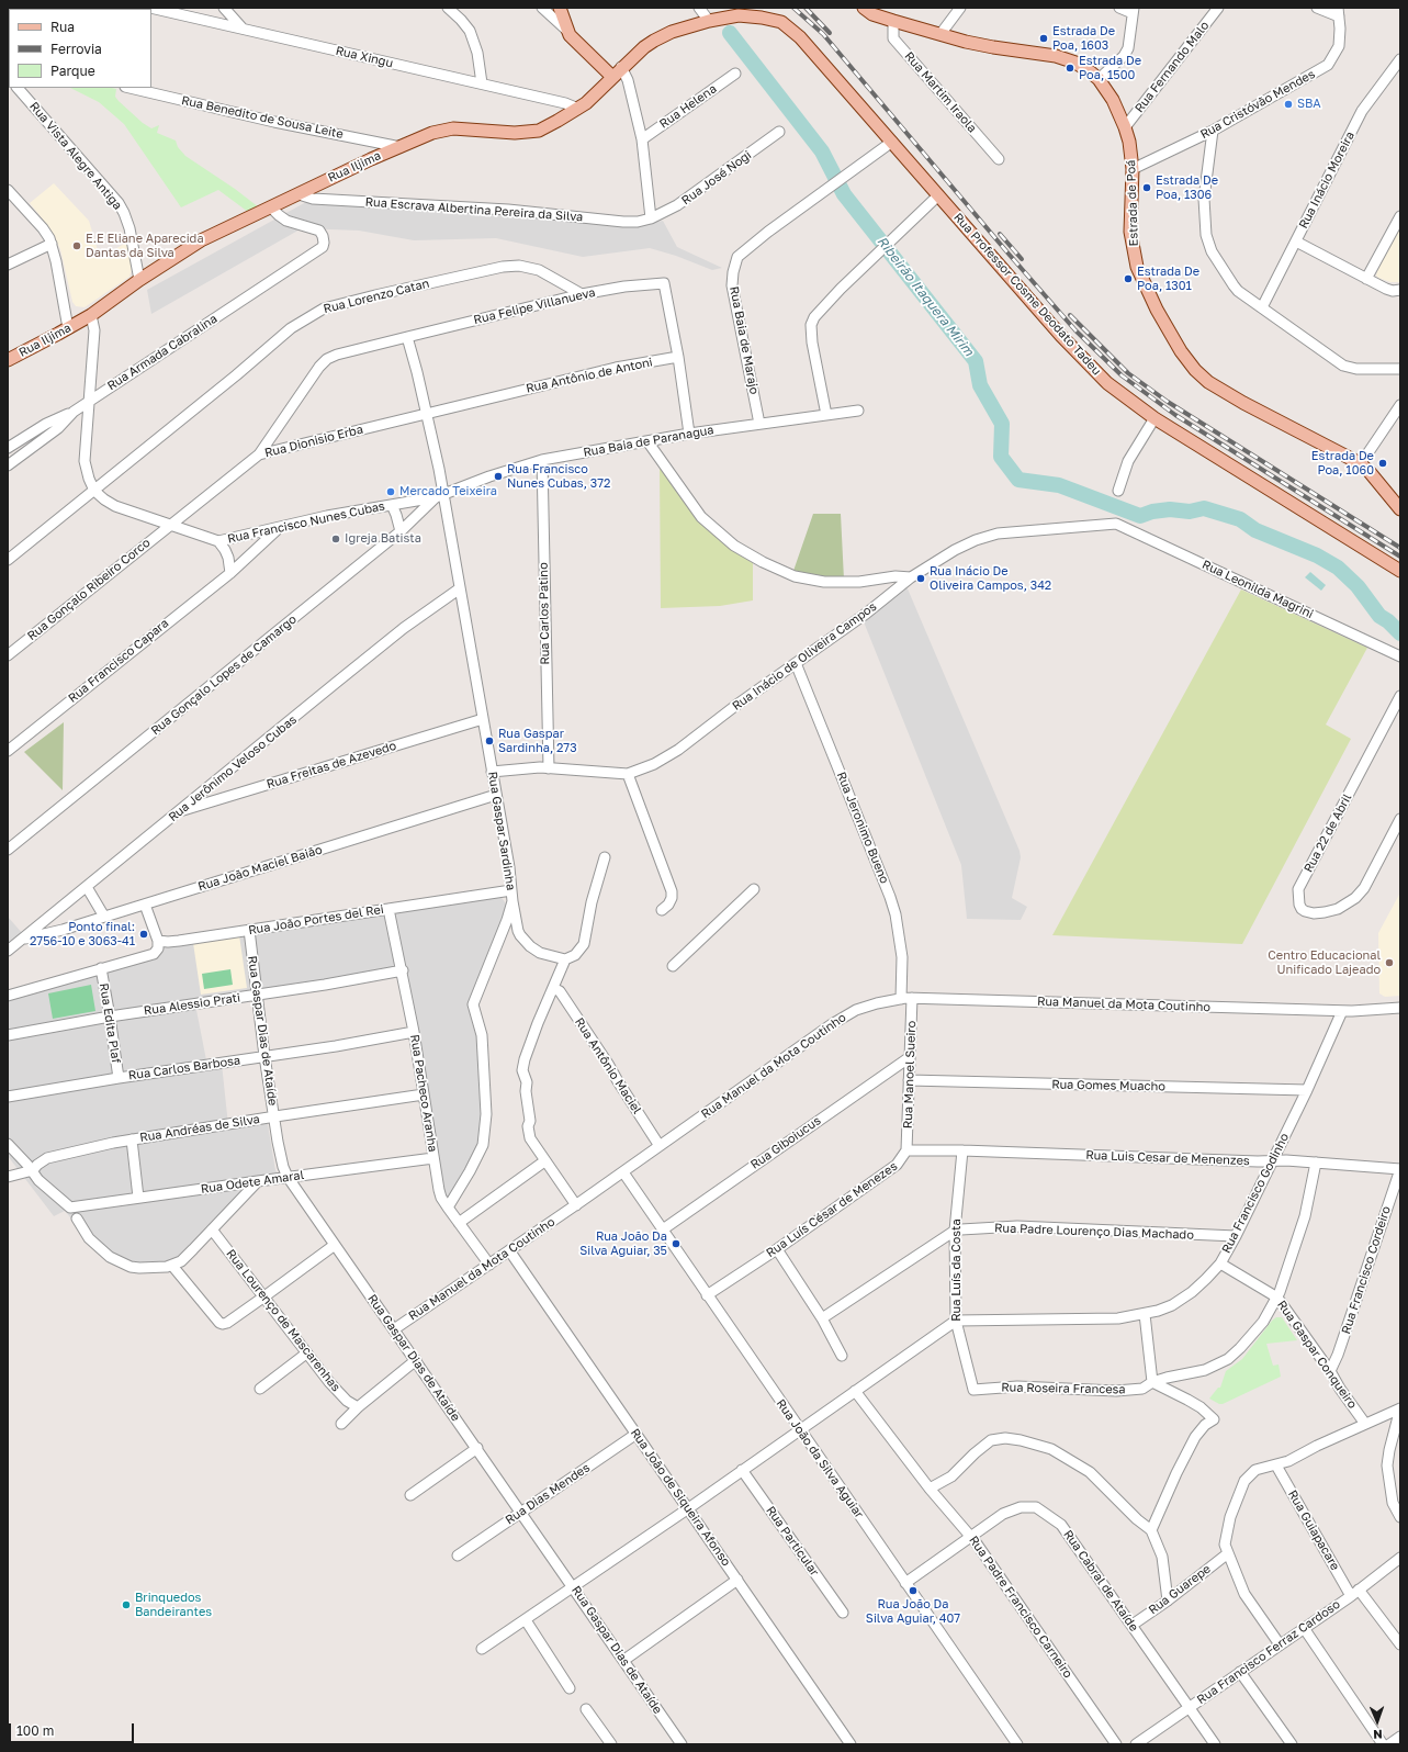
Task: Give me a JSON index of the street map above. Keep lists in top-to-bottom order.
{
  "streets": {
    "main road": ["Rua Iljima", "Estrada de Poá", "Rua Professor Cosme Deodato Tadeu"],
    "street": [
      "Rua Xingu",
      "Rua Fernando Malo",
      "Rua Martim Iraola",
      "Rua Cristóvão Mendes",
      "Rua Helena",
      "Rua Benedito de Sousa Leite",
      "Rua Vista Alegre Antiga",
      "Rua José Nogi",
      "Rua Inácio Moreira",
      "Rua Escrava Albertina Pereira da Silva",
      "Rua Lorenzo Catan",
      "Rua Felipe Villanueva",
      "Rua Baia de Marajo",
      "Rua Armada Cabralina",
      "Rua Antônio de Antoni",
      "Rua Dionisio Erba",
      "Rua Baia de Paranagua",
      "Rua Francisco Nunes Cubas",
      "Rua Gonçalo Ribeiro Corco",
      "Rua Leonilda Magrini",
      "Rua Carlos Patino",
      "Rua Inácio de Oliveira Campos",
      "Rua Francisco Capara",
      "Rua Gonçalo Lopes de Camargo",
      "Rua Freitas de Azevedo",
      "Rua Jerônimo Veloso Cubas",
      "Rua Jeronimo Bueno",
      "Rua Gaspar Sardinha",
      "Rua 22 de Abril",
      "Rua João Maciel Baião",
      "Rua João Portes del Rei",
      "Rua Alessio Prati",
      "Rua Manuel da Mota Coutinho",
      "Rua Edita Plaf",
      "Rua Gaspar Dias de Ataíde",
      "Rua Antônio Maciel",
      "Rua Carlos Barbosa",
      "Rua Manoel Sueiro",
      "Rua Gomes Muacho",
      "Rua Pacheco Aranha",
      "Rua Andréas de Silva",
      "Rua Giboiucus",
      "Rua Luis Cesar de Menenzes",
      "Rua Odete Amaral",
      "Rua Francisco Godinho",
      "Rua Luís César de Menezes",
      "Rua Padre Lourenço Dias Machado",
      "Rua Luís da Costa",
      "Rua Francisco Cordeiro",
      "Rua Lourenço de Mascarenhas",
      "Rua Gaspar Conqueiro",
      "Rua Roseira Francesa",
      "Rua João da Silva Aguiar",
      "Rua Dias Mendes",
      "Rua João de Siqueira Afonso",
      "Rua Guiapacare",
      "Rua Particular",
      "Rua Cabral de Ataíde",
      "Rua Guarepe",
      "Rua Padre Francisco Carneiro",
      "Rua Francisco Ferraz Cardoso"
    ]
  },
  "crossings": [
    ["Rua Xingu", "Rua Iljima"],
    ["Rua Fernando Malo", "Estrada de Poá"],
    ["Rua Martim Iraola", "Estrada de Poá"],
    ["Rua Cristóvão Mendes", "Estrada de Poá"],
    ["Rua Benedito de Sousa Leite", "Rua Iljima"],
    ["Rua Vista Alegre Antiga", "Rua Iljima"],
    ["Rua Iljima", "Rua Escrava Albertina Pereira da Silva"],
    ["Rua Iljima", "Rua Professor Cosme Deodato Tadeu"],
    ["Rua Iljima", "Rua Armada Cabralina"],
    ["Rua Iljima", "Rua Francisco Nunes Cubas"],
    ["Rua José Nogi", "Rua Escrava Albertina Pereira da Silva"],
    ["Rua Professor Cosme Deodato Tadeu", "Rua Baia de Marajo"],
    ["Rua Lorenzo Catan", "Rua Felipe Villanueva"],
    ["Rua Lorenzo Catan", "Rua Francisco Nunes Cubas"],
    ["Rua Felipe Villanueva", "Rua Antônio de Antoni"],
    ["Rua Felipe Villanueva", "Rua Dionisio Erba"],
    ["Rua Baia de Marajo", "Rua Baia de Paranagua"],
    ["Rua Armada Cabralina", "Rua Francisco Nunes Cubas"],
    ["Rua Antônio de Antoni", "Rua Dionisio Erba"],
    ["Rua Antônio de Antoni", "Rua Gaspar Sardinha"],
    ["Rua Dionisio Erba", "Rua Francisco Nunes Cubas"],
    ["Rua Dionisio Erba", "Rua Gonçalo Ribeiro Corco"],
    ["Rua Dionisio Erba", "Rua Gaspar Sardinha"],
    ["Rua Baia de Paranagua", "Rua Francisco Nunes Cubas"],
    ["Rua Baia de Paranagua", "Rua Carlos Patino"],
    ["Rua Baia de Paranagua", "Rua Gonçalo Lopes de Camargo"],
    ["Rua Baia de Paranagua", "Rua Gaspar Sardinha"],
    ["Rua Francisco Nunes Cubas", "Rua Gonçalo Ribeiro Corco"],
    ["Rua Francisco Nunes Cubas", "Rua Francisco Capara"],
    ["Rua Francisco Nunes Cubas", "Rua Gonçalo Lopes de Camargo"],
    ["Rua Francisco Nunes Cubas", "Rua Gaspar Sardinha"],
    ["Rua Leonilda Magrini", "Rua Inácio de Oliveira Campos"],
    ["Rua Carlos Patino", "Rua Inácio de Oliveira Campos"],
    ["Rua Inácio de Oliveira Campos", "Rua Jeronimo Bueno"],
    ["Rua Inácio de Oliveira Campos", "Rua Gaspar Sardinha"],
    ["Rua Gonçalo Lopes de Camargo", "Rua Gaspar Sardinha"],
    ["Rua Freitas de Azevedo", "Rua Jerônimo Veloso Cubas"],
    ["Rua Freitas de Azevedo", "Rua Gaspar Sardinha"],
    ["Rua Jerônimo Veloso Cubas", "Rua Gaspar Sardinha"],
    ["Rua Jerônimo Veloso Cubas", "Rua João Maciel Baião"],
    ["Rua Jeronimo Bueno", "Rua Manuel da Mota Coutinho"],
    ["Rua Gaspar Sardinha", "Rua João Maciel Baião"],
    ["Rua Gaspar Sardinha", "Rua João Portes del Rei"],
    ["Rua Gaspar Sardinha", "Rua Pacheco Aranha"],
    ["Rua João Portes del Rei", "Rua Gaspar Dias de Ataíde"],
    ["Rua João Portes del Rei", "Rua Pacheco Aranha"],
    ["Rua Alessio Prati", "Rua Edita Plaf"],
    ["Rua Alessio Prati", "Rua Gaspar Dias de Ataíde"],
    ["Rua Alessio Prati", "Rua Pacheco Aranha"],
    ["Rua Manuel da Mota Coutinho", "Rua Gaspar Dias de Ataíde"],
    ["Rua Manuel da Mota Coutinho", "Rua Antônio Maciel"],
    ["Rua Manuel da Mota Coutinho", "Rua Manoel Sueiro"],
    ["Rua Manuel da Mota Coutinho", "Rua Pacheco Aranha"],
    ["Rua Manuel da Mota Coutinho", "Rua Francisco Godinho"],
    ["Rua Manuel da Mota Coutinho", "Rua João da Silva Aguiar"],
    ["Rua Manuel da Mota Coutinho", "Rua João de Siqueira Afonso"],
    ["Rua Edita Plaf", "Rua Carlos Barbosa"],
    ["Rua Gaspar Dias de Ataíde", "Rua Carlos Barbosa"],
    ["Rua Gaspar Dias de Ataíde", "Rua Andréas de Silva"],
    ["Rua Gaspar Dias de Ataíde", "Rua Odete Amaral"],
    ["Rua Gaspar Dias de Ataíde", "Rua Dias Mendes"],
    ["Rua Carlos Barbosa", "Rua Pacheco Aranha"],
    ["Rua Manoel Sueiro", "Rua Gomes Muacho"],
    ["Rua Manoel Sueiro", "Rua Giboiucus"],
    ["Rua Manoel Sueiro", "Rua Luís César de Menezes"],
    ["Rua Gomes Muacho", "Rua Francisco Godinho"],
    ["Rua Pacheco Aranha", "Rua Andréas de Silva"],
    ["Rua Pacheco Aranha", "Rua Odete Amaral"],
    ["Rua Andréas de Silva", "Rua Odete Amaral"],
    ["Rua Giboiucus", "Rua João da Silva Aguiar"],
    ["Rua Luis Cesar de Menenzes", "Rua Francisco Godinho"],
    ["Rua Luis Cesar de Menenzes", "Rua Luís César de Menezes"],
    ["Rua Luis Cesar de Menenzes", "Rua Luís da Costa"],
    ["Rua Luis Cesar de Menenzes", "Rua Francisco Cordeiro"],
    ["Rua Luis Cesar de Menenzes", "Rua Roseira Francesa"],
    ["Rua Francisco Godinho", "Rua Padre Lourenço Dias Machado"],
    ["Rua Francisco Godinho", "Rua Luís da Costa"],
    ["Rua Francisco Godinho", "Rua Gaspar Conqueiro"],
    ["Rua Luís César de Menezes", "Rua Luís da Costa"],
    ["Rua Luís César de Menezes", "Rua João da Silva Aguiar"],
    ["Rua Padre Lourenço Dias Machado", "Rua Luís da Costa"],
    ["Rua Luís da Costa", "Rua Roseira Francesa"],
    ["Rua Francisco Cordeiro", "Rua Gaspar Conqueiro"],
    ["Rua Gaspar Conqueiro", "Rua Roseira Francesa"],
    ["Rua João da Silva Aguiar", "Rua Cabral de Ataíde"],
    ["Rua Dias Mendes", "Rua João de Siqueira Afonso"],
    ["Rua Guiapacare", "Rua Francisco Ferraz Cardoso"],
    ["Rua Cabral de Ataíde", "Rua Guarepe"],
    ["Rua Cabral de Ataíde", "Rua Padre Francisco Carneiro"],
    ["Rua Cabral de Ataíde", "Rua Francisco Ferraz Cardoso"]
  ],
  "water": ["Ribeirão Itaquera Mirim"],
  "places": [
    "Estrada De Poa, 1603",
    "Estrada De Poa, 1500",
    "SBA",
    "Estrada De Poa, 1306",
    "E.E Eliane Aparecida Dantas da Silva",
    "Estrada De Poa, 1301",
    "Estrada De Poa, 1060",
    "Rua Francisco Nunes Cubas, 372",
    "Mercado Teixeira",
    "Igreja Batista",
    "Rua Inácio De Oliveira Campos, 342",
    "Rua Gaspar Sardinha, 273",
    "Ponto final: 2756-10 e 3063-41",
    "Centro Educacional Unificado Lajeado",
    "Rua João Da Silva Aguiar, 35",
    "Rua João Da Silva Aguiar, 407",
    "Brinquedos Bandeirantes"
  ],
  "legend": ["Rua", "Ferrovia", "Parque"],
  "scale_bar": "100 m",
  "north": "bottom"
}
